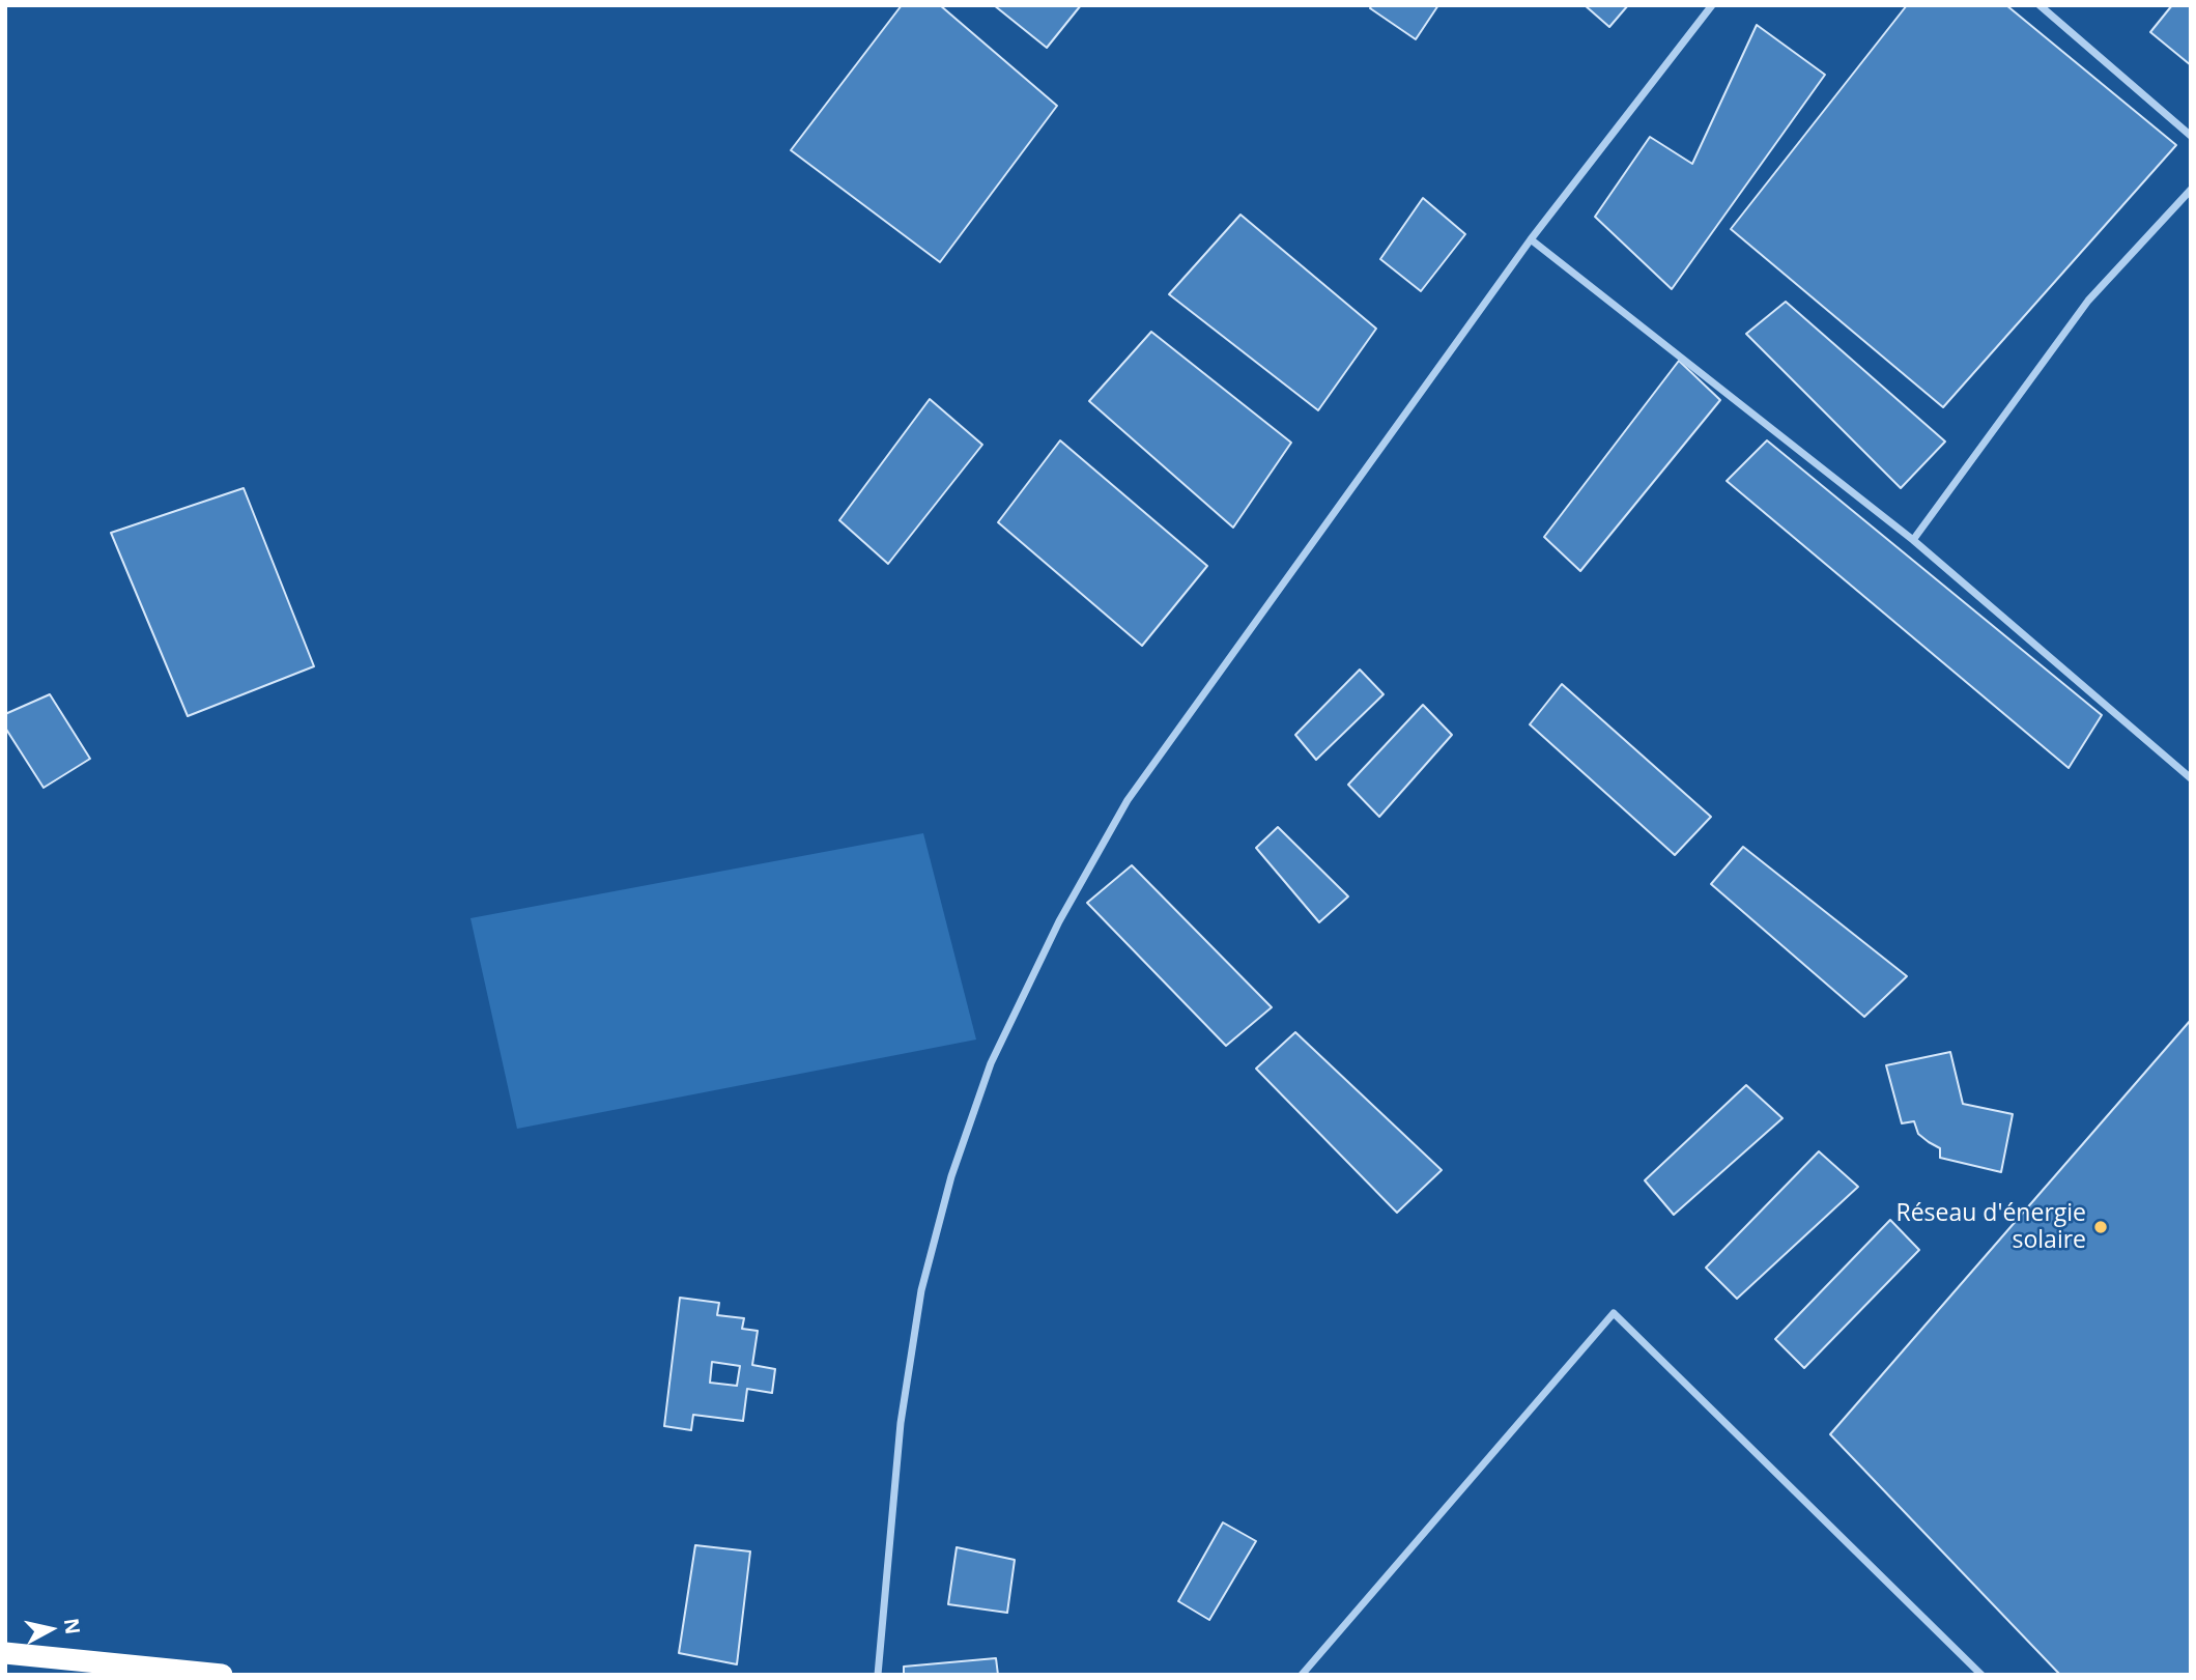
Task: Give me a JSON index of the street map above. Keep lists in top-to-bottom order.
{
  "places": ["Réseau d'énergie solaire"],
  "north": "right"
}
